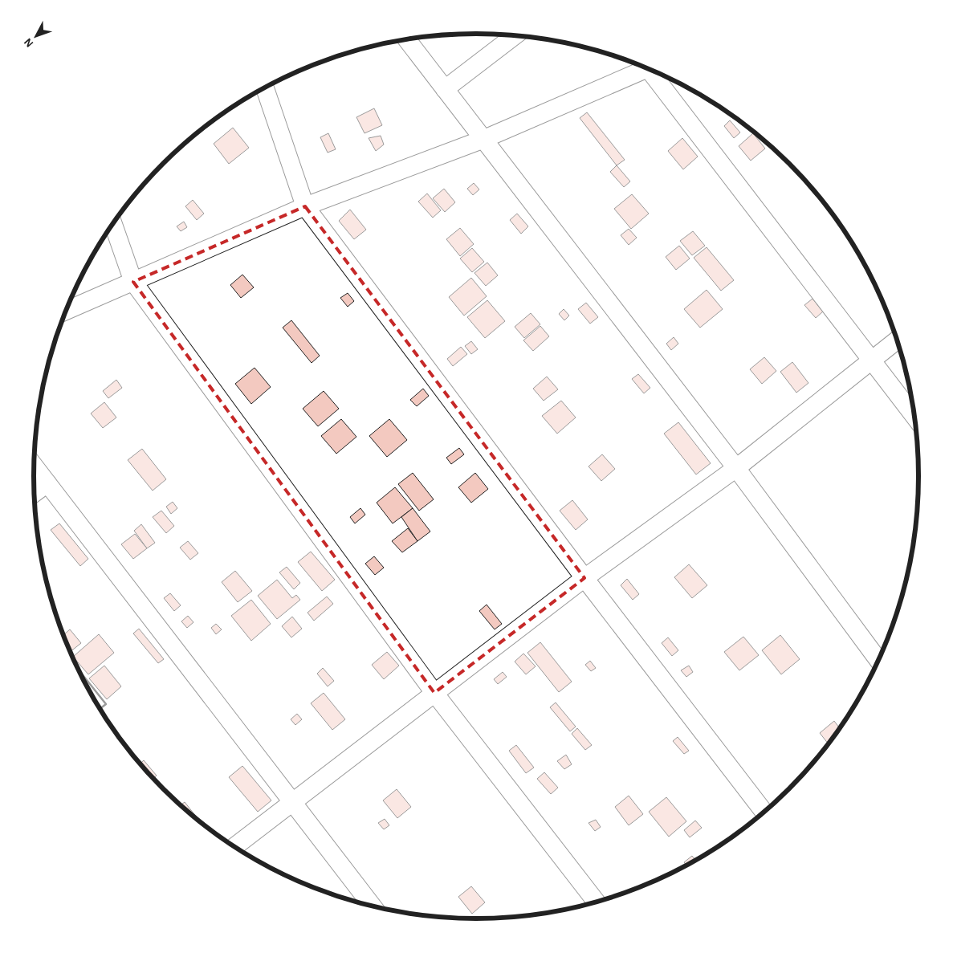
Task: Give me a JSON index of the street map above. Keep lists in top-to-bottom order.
{
  "north": "bottom left"
}
